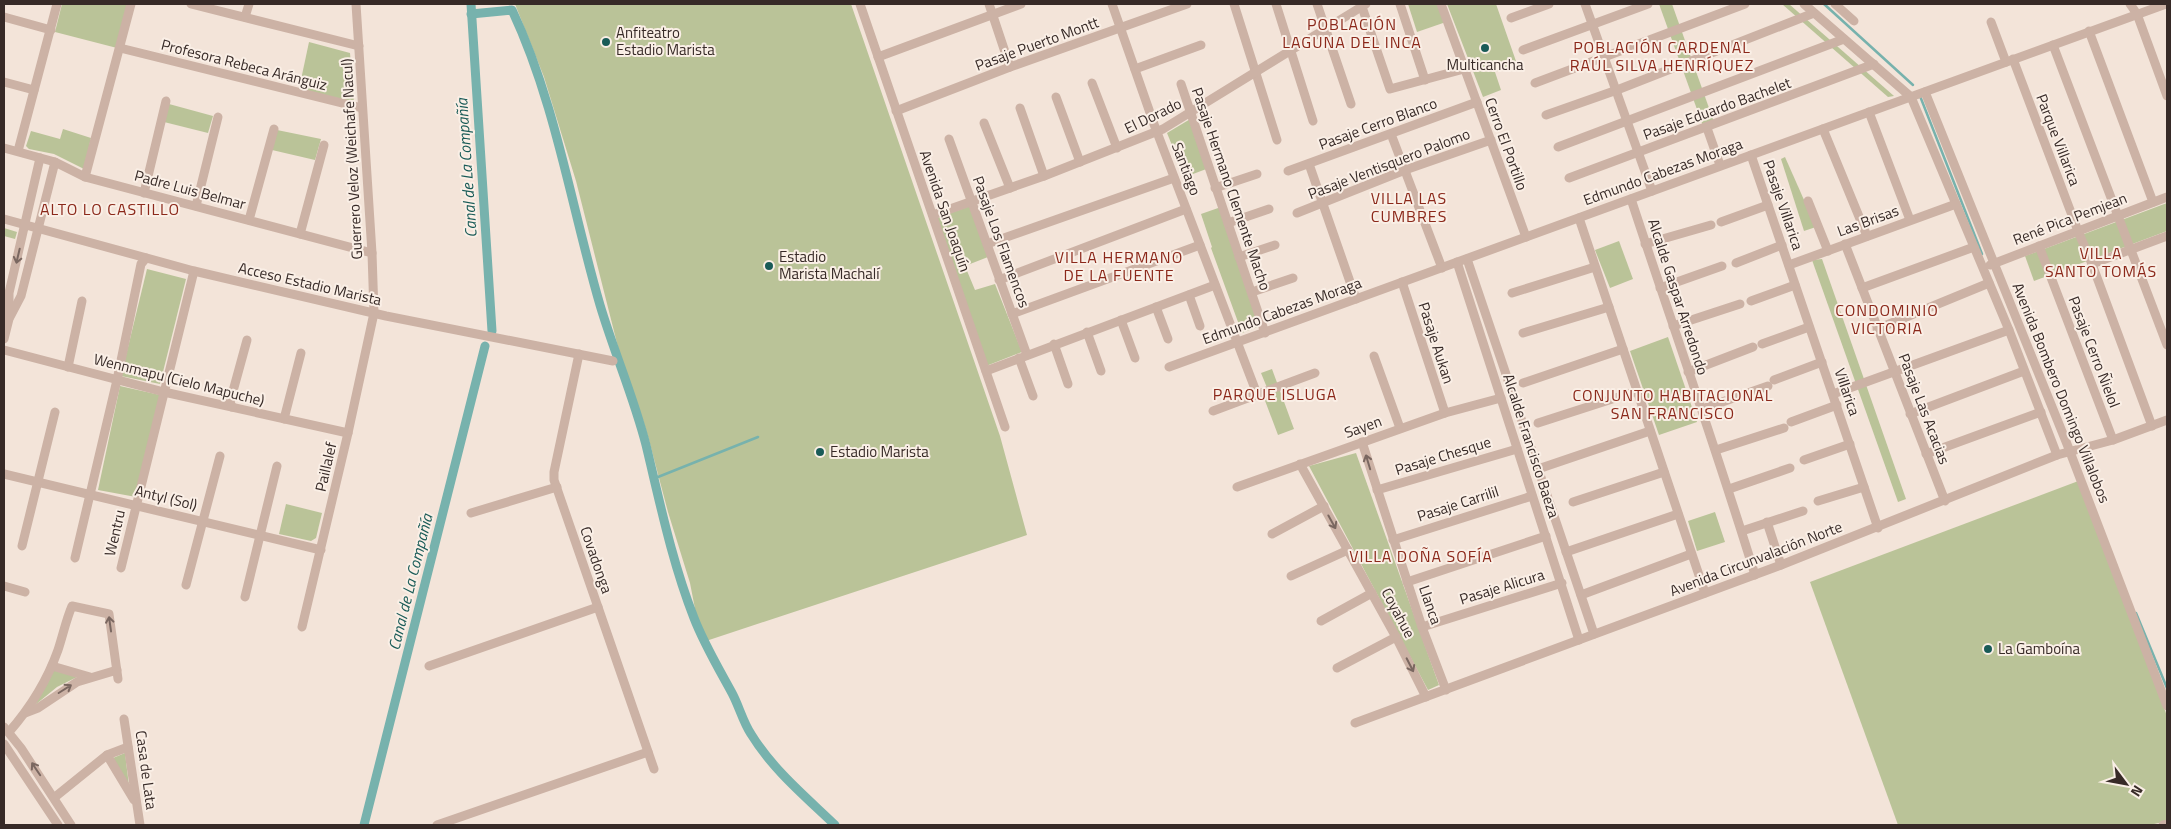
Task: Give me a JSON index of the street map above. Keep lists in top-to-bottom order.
{
  "streets": {
    "street": [
      "Pasaje Puerto Montt",
      "Profesora Rebeca Aránguiz",
      "Pasaje Eduardo Bachelet",
      "El Dorado",
      "Pasaje Cerro Blanco",
      "Parque Villarica",
      "Cerro El Portillo",
      "Guerrero Veloz (Weichafe Nacul)",
      "Pasaje Ventisquero Palomo",
      "Santiago",
      "Edmundo Cabezas Moraga",
      "Pasaje Hermano Clemente Macho",
      "Padre Luis Belmar",
      "Pasaje Villarica",
      "Avenida San Joaquín",
      "René Pica Pemjean",
      "Las Brisas",
      "Pasaje Los Flamencos",
      "Acceso Estadio Marista",
      "Alcalde Gaspar Arredondo",
      "Pasaje Aukan",
      "Pasaje Cerro Ñielol",
      "Wennmapu (Cielo Mapuche)",
      "Villarica",
      "Avenida Bombero Domingo Villalobos",
      "Pasaje Las Acacias",
      "Sayen",
      "Alcalde Francisco Baeza",
      "Pasaje Chesque",
      "Paillalef",
      "Antyl (Sol)",
      "Pasaje Carrilil",
      "Wentru",
      "Avenida Circunvalación Norte",
      "Covadonga",
      "Pasaje Alicura",
      "Llanca",
      "Coyahue",
      "Casa de Lata"
    ]
  },
  "crossings": [
    ["Pasaje Puerto Montt", "Santiago"],
    ["Pasaje Puerto Montt", "Avenida San Joaquín"],
    ["Profesora Rebeca Aránguiz", "Guerrero Veloz (Weichafe Nacul)"],
    ["Pasaje Eduardo Bachelet", "Avenida Bombero Domingo Villalobos"],
    ["El Dorado", "Santiago"],
    ["El Dorado", "Pasaje Hermano Clemente Macho"],
    ["El Dorado", "Avenida San Joaquín"],
    ["El Dorado", "Pasaje Los Flamencos"],
    ["Pasaje Cerro Blanco", "Cerro El Portillo"],
    ["Parque Villarica", "Edmundo Cabezas Moraga"],
    ["Parque Villarica", "René Pica Pemjean"],
    ["Parque Villarica", "Avenida Circunvalación Norte"],
    ["Cerro El Portillo", "Pasaje Ventisquero Palomo"],
    ["Cerro El Portillo", "Edmundo Cabezas Moraga"],
    ["Guerrero Veloz (Weichafe Nacul)", "Padre Luis Belmar"],
    ["Guerrero Veloz (Weichafe Nacul)", "Acceso Estadio Marista"],
    ["Guerrero Veloz (Weichafe Nacul)", "Paillalef"],
    ["Santiago", "Edmundo Cabezas Moraga"],
    ["Edmundo Cabezas Moraga", "Pasaje Hermano Clemente Macho"],
    ["Edmundo Cabezas Moraga", "Pasaje Villarica"],
    ["Edmundo Cabezas Moraga", "Alcalde Gaspar Arredondo"],
    ["Edmundo Cabezas Moraga", "Pasaje Aukan"],
    ["Edmundo Cabezas Moraga", "Avenida Bombero Domingo Villalobos"],
    ["Edmundo Cabezas Moraga", "Alcalde Francisco Baeza"],
    ["Pasaje Villarica", "Las Brisas"],
    ["Pasaje Villarica", "Villarica"],
    ["René Pica Pemjean", "Pasaje Cerro Ñielol"],
    ["René Pica Pemjean", "Avenida Bombero Domingo Villalobos"],
    ["Las Brisas", "Villarica"],
    ["Las Brisas", "Avenida Bombero Domingo Villalobos"],
    ["Las Brisas", "Pasaje Las Acacias"],
    ["Acceso Estadio Marista", "Paillalef"],
    ["Acceso Estadio Marista", "Wentru"],
    ["Acceso Estadio Marista", "Covadonga"],
    ["Alcalde Gaspar Arredondo", "Avenida Circunvalación Norte"],
    ["Pasaje Aukan", "Sayen"],
    ["Pasaje Cerro Ñielol", "Avenida Circunvalación Norte"],
    ["Wennmapu (Cielo Mapuche)", "Paillalef"],
    ["Wennmapu (Cielo Mapuche)", "Wentru"],
    ["Villarica", "Avenida Circunvalación Norte"],
    ["Avenida Bombero Domingo Villalobos", "Avenida Circunvalación Norte"],
    ["Pasaje Las Acacias", "Avenida Circunvalación Norte"],
    ["Sayen", "Alcalde Francisco Baeza"],
    ["Sayen", "Llanca"],
    ["Sayen", "Coyahue"],
    ["Alcalde Francisco Baeza", "Pasaje Chesque"],
    ["Alcalde Francisco Baeza", "Pasaje Carrilil"],
    ["Alcalde Francisco Baeza", "Avenida Circunvalación Norte"],
    ["Alcalde Francisco Baeza", "Pasaje Alicura"],
    ["Pasaje Chesque", "Llanca"],
    ["Paillalef", "Antyl (Sol)"],
    ["Antyl (Sol)", "Wentru"],
    ["Pasaje Carrilil", "Llanca"],
    ["Avenida Circunvalación Norte", "Llanca"],
    ["Avenida Circunvalación Norte", "Coyahue"],
    ["Pasaje Alicura", "Llanca"]
  ],
  "one_way": ["Coyahue"],
  "districts": [
    "POBLACIÓN LAGUNA DEL INCA",
    "POBLACIÓN CARDENAL RAÚL SILVA HENRÍQUEZ",
    "VILLA LAS CUMBRES",
    "ALTO LO CASTILLO",
    "VILLA SANTO TOMÁS",
    "VILLA HERMANO DE LA FUENTE",
    "CONDOMINIO VICTORIA",
    "PARQUE ISLUGA",
    "CONJUNTO HABITACIONAL SAN FRANCISCO",
    "VILLA DOÑA SOFÍA"
  ],
  "water": ["Canal de La Compañía"],
  "places": [
    "Anfiteatro Estadio Marista",
    "Multicancha",
    "Estadio Marista Machalí",
    "Estadio Marista",
    "La Gamboína"
  ],
  "north": "bottom right"
}
